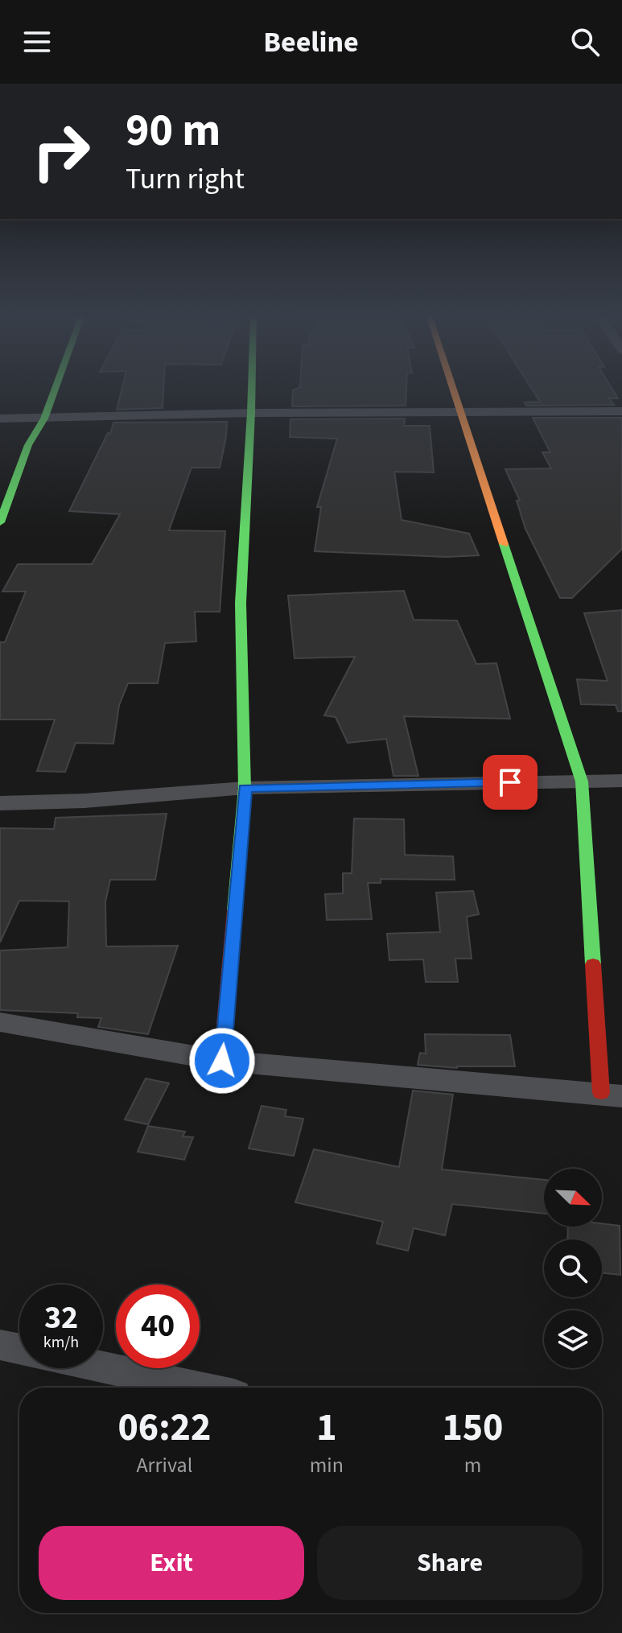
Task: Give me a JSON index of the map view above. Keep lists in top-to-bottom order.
{
  "north": "bottom right",
  "page": {
    "header": "Beeline",
    "turn": ["90 m", "Turn right"],
    "speed": "32 km/h",
    "limit": "40",
    "eta": [
      "06:22",
      "Arrival",
      "1",
      "min",
      "150",
      "m"
    ],
    "buttons": ["Exit", "Share"]
  }
}
